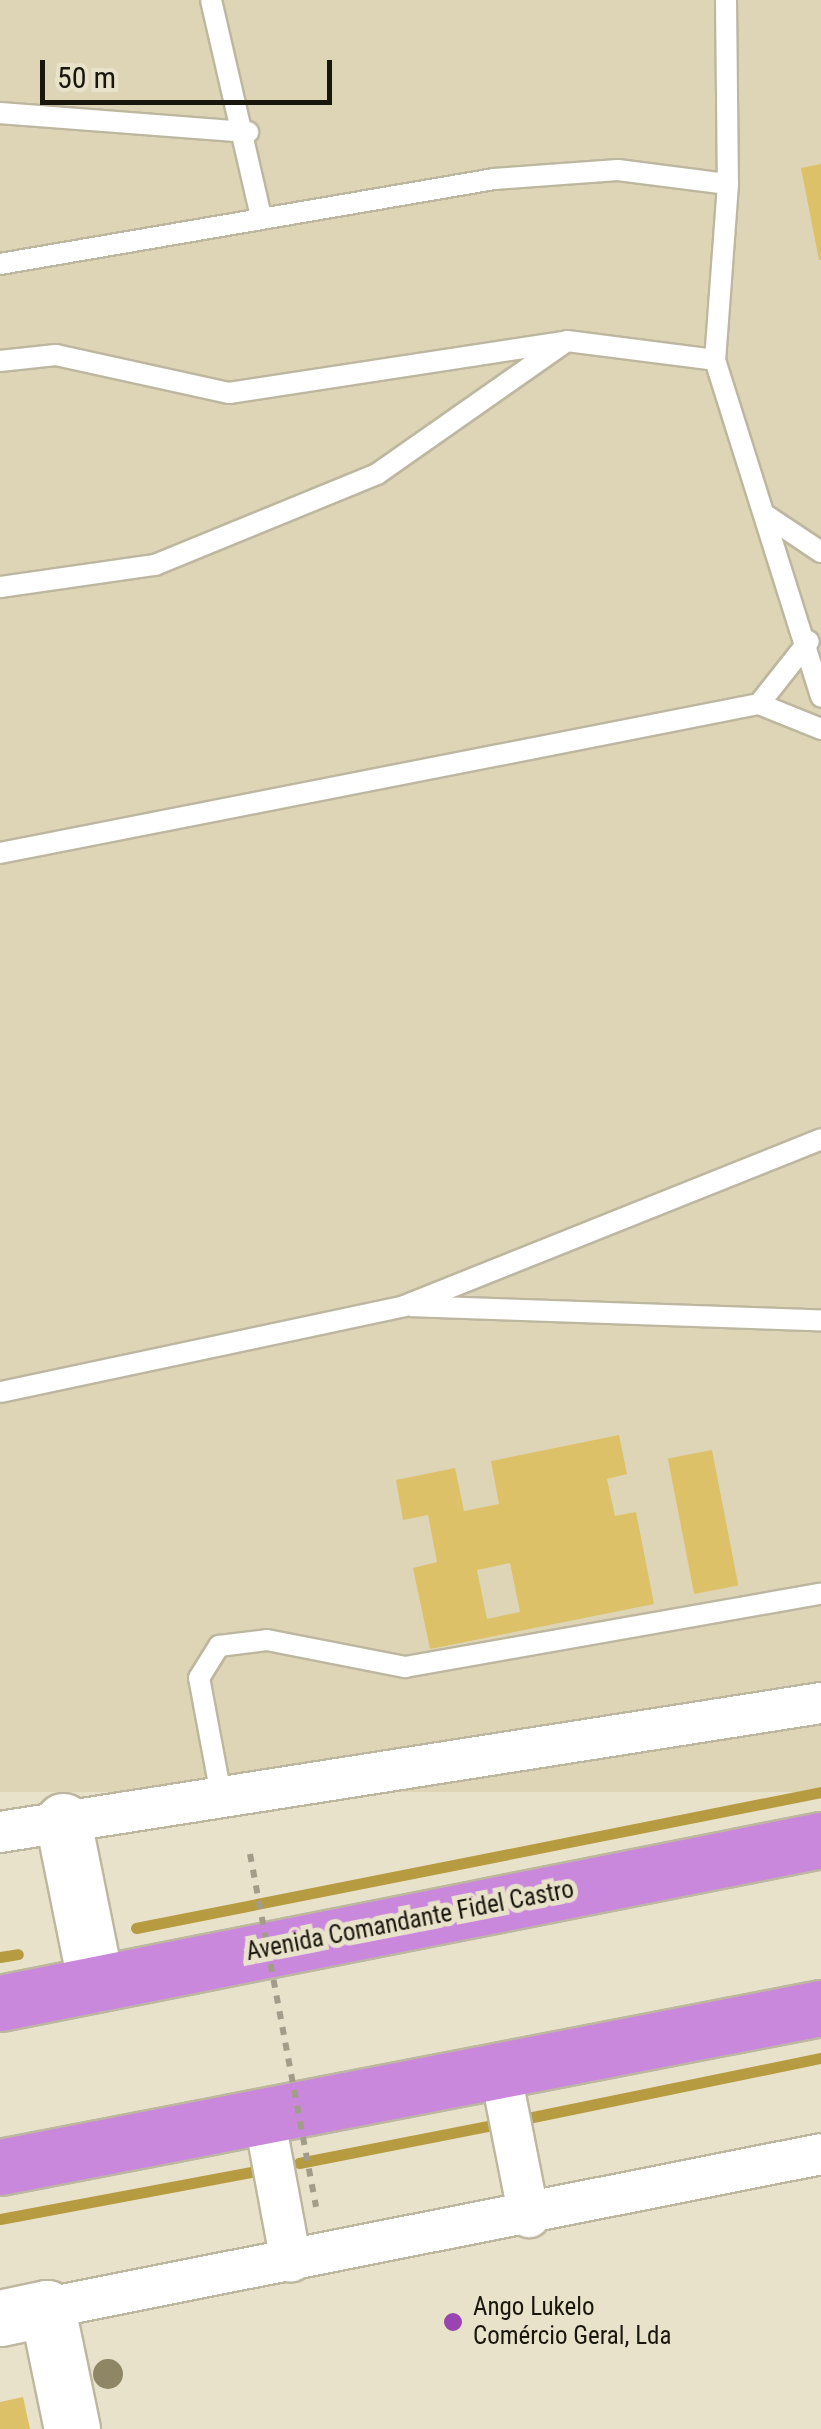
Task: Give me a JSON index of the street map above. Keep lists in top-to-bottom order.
{
  "streets": {
    "highway": ["Avenida Comandante Fidel Castro"]
  },
  "places": ["Ango Lukelo Comércio Geral, Lda"],
  "scale_bar": "50 m"
}
